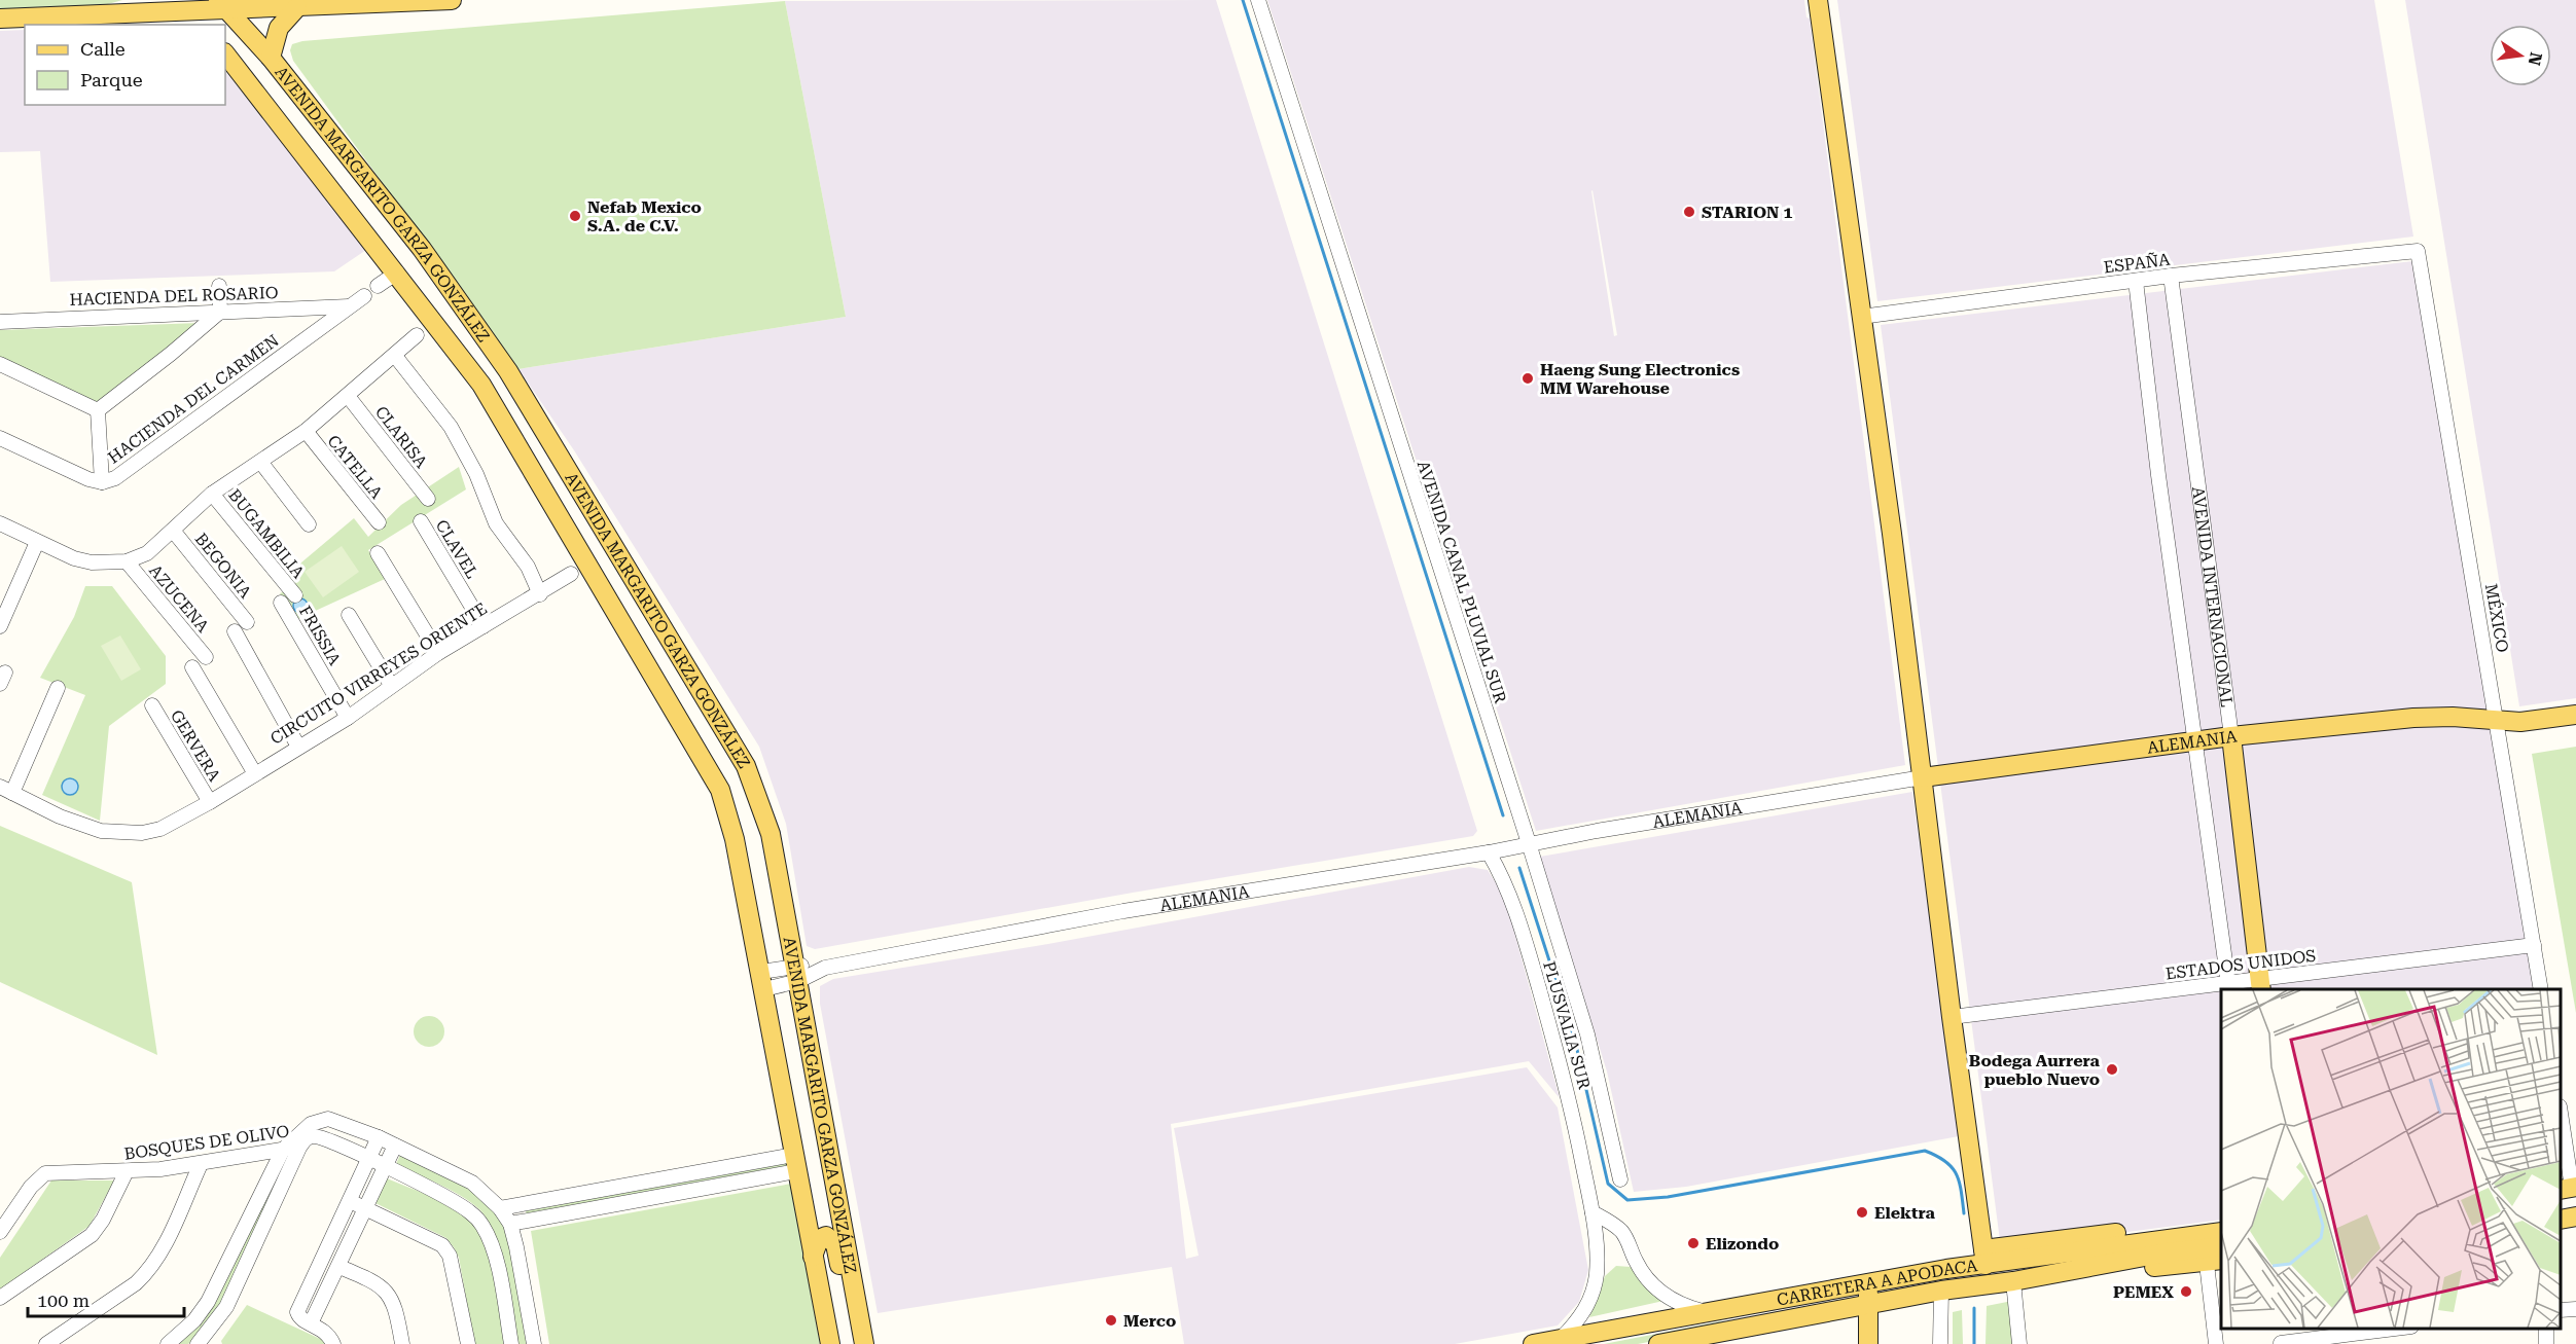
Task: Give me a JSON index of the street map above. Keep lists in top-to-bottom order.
{
  "streets": {
    "main road": [
      "AVENIDA MARGARITO GARZA GONZÁLEZ",
      "AVENIDA INTERNACIONAL",
      "ALEMANIA",
      "CARRETERA A APODACA"
    ],
    "street": [
      "ESPAÑA",
      "HACIENDA DEL ROSARIO",
      "HACIENDA DEL CARMEN",
      "CLARISA",
      "CATELLA",
      "BUGAMBILIA",
      "CLAVEL",
      "BEGONIA",
      "AVENIDA CANAL PLUVIAL SUR",
      "AZUCENA",
      "MÉXICO",
      "FRISSIA",
      "CIRCUITO VIRREYES ORIENTE",
      "GERVERA",
      "ESTADOS UNIDOS",
      "PLUSVALIA SUR",
      "BOSQUES DE OLIVO"
    ]
  },
  "crossings": [
    ["AVENIDA MARGARITO GARZA GONZÁLEZ", "ALEMANIA"],
    ["ESPAÑA", "AVENIDA INTERNACIONAL"],
    ["ESPAÑA", "MÉXICO"],
    ["HACIENDA DEL ROSARIO", "HACIENDA DEL CARMEN"],
    ["CLAVEL", "CIRCUITO VIRREYES ORIENTE"],
    ["AVENIDA CANAL PLUVIAL SUR", "ALEMANIA"],
    ["AVENIDA INTERNACIONAL", "ALEMANIA"],
    ["AVENIDA INTERNACIONAL", "ESTADOS UNIDOS"],
    ["MÉXICO", "ALEMANIA"],
    ["MÉXICO", "ESTADOS UNIDOS"],
    ["FRISSIA", "CIRCUITO VIRREYES ORIENTE"],
    ["CIRCUITO VIRREYES ORIENTE", "GERVERA"],
    ["ALEMANIA", "PLUSVALIA SUR"],
    ["PLUSVALIA SUR", "CARRETERA A APODACA"]
  ],
  "places": [
    "STARION 1",
    "Nefab Mexico S.A. de C.V.",
    "Haeng Sung Electronics MM Warehouse",
    "Bodega Aurrera pueblo Nuevo",
    "Elektra",
    "Elizondo",
    "PEMEX",
    "Merco"
  ],
  "legend": ["Calle", "Parque"],
  "scale_bar": "100 m",
  "north": "right"
}
